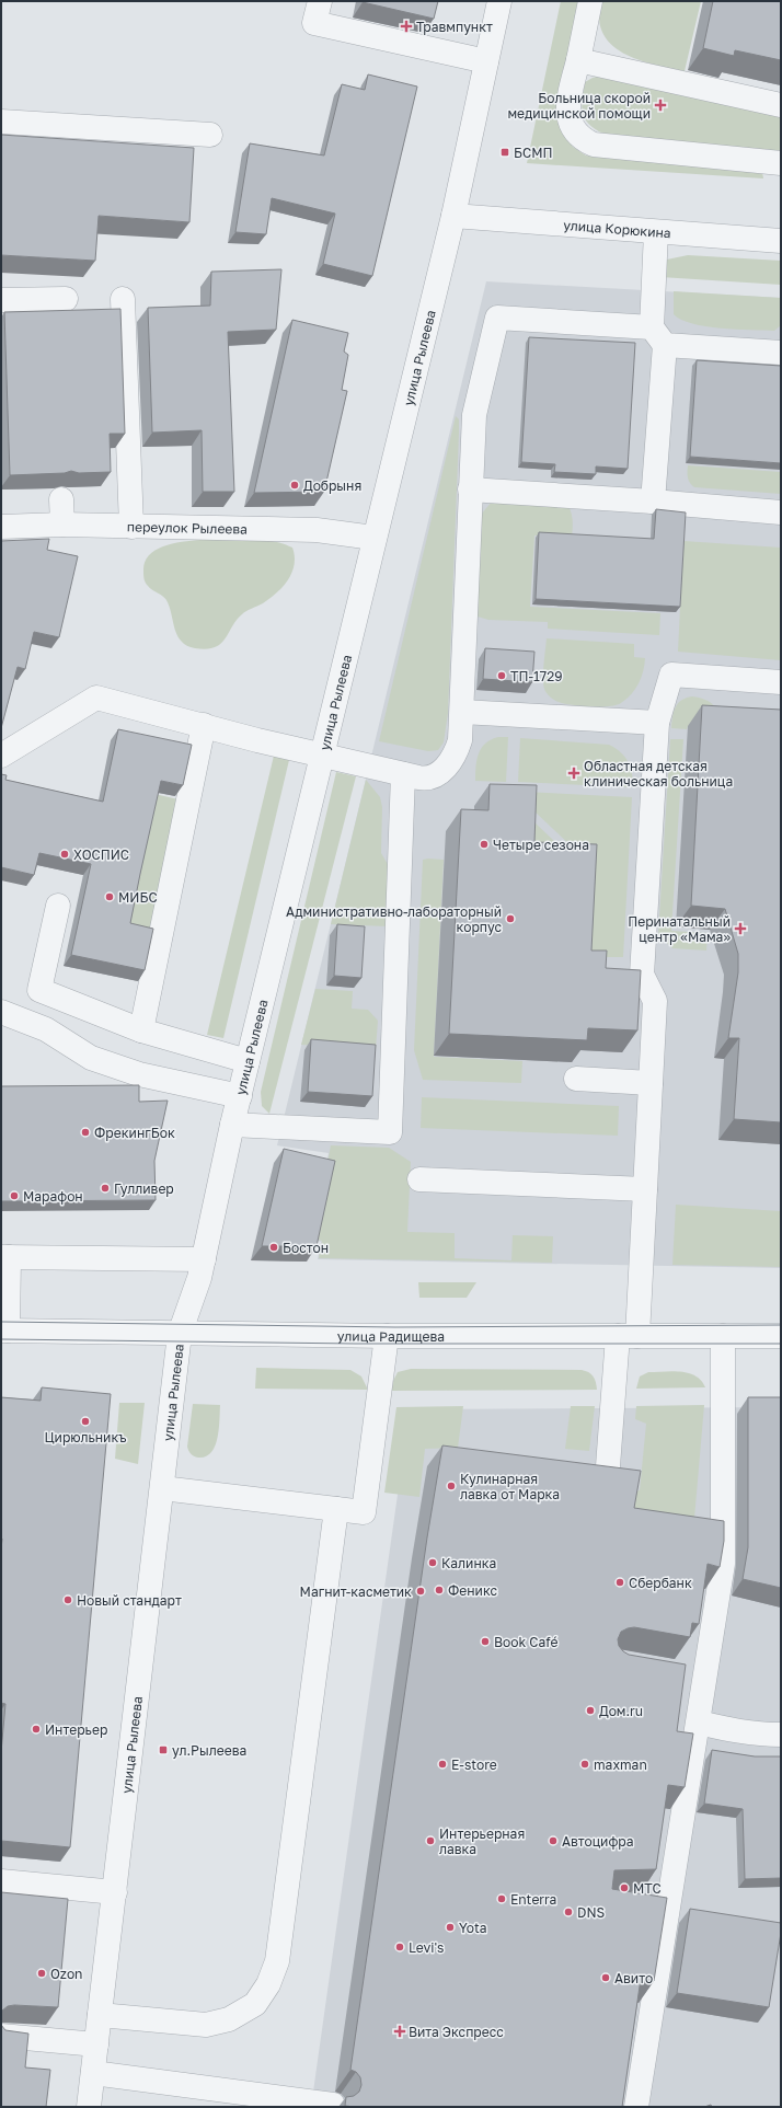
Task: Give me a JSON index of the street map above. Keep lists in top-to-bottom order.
{
  "streets": {
    "street": [
      "улица Корюкина",
      "улица Рылеева",
      "переулок Рылеева",
      "улица Радищева"
    ]
  },
  "crossings": [
    ["улица Корюкина", "улица Рылеева"],
    ["улица Рылеева", "переулок Рылеева"],
    ["улица Рылеева", "улица Радищева"]
  ],
  "places": {
    "health": [
      "Травмпункт",
      "Больница скорой медицинской помощи",
      "Областная детская клиническая больница",
      "Перинатальный центр «Мама»",
      "Вита Экспресс"
    ],
    "transit": ["БСМП", "ул.Рылеева"],
    "other": [
      "Добрыня",
      "ТП-1729",
      "Четыре сезона",
      "ХОСПИС",
      "МИБС",
      "Административно-лабораторный корпус",
      "ФрекингБок",
      "Гулливер",
      "Марафон",
      "Бостон",
      "Цирюльникъ",
      "Кулинарная лавка от Марка",
      "Калинка",
      "Сбербанк",
      "Феникс",
      "Магнит-касметик",
      "Новый стандарт",
      "Book Café",
      "Дом.ru",
      "Интерьер",
      "E-store",
      "maxman",
      "Интерьерная лавка",
      "Автоцифра",
      "МТС",
      "Enterra",
      "DNS",
      "Yota",
      "Levi's",
      "Ozon",
      "Авито"
    ]
  }
}
